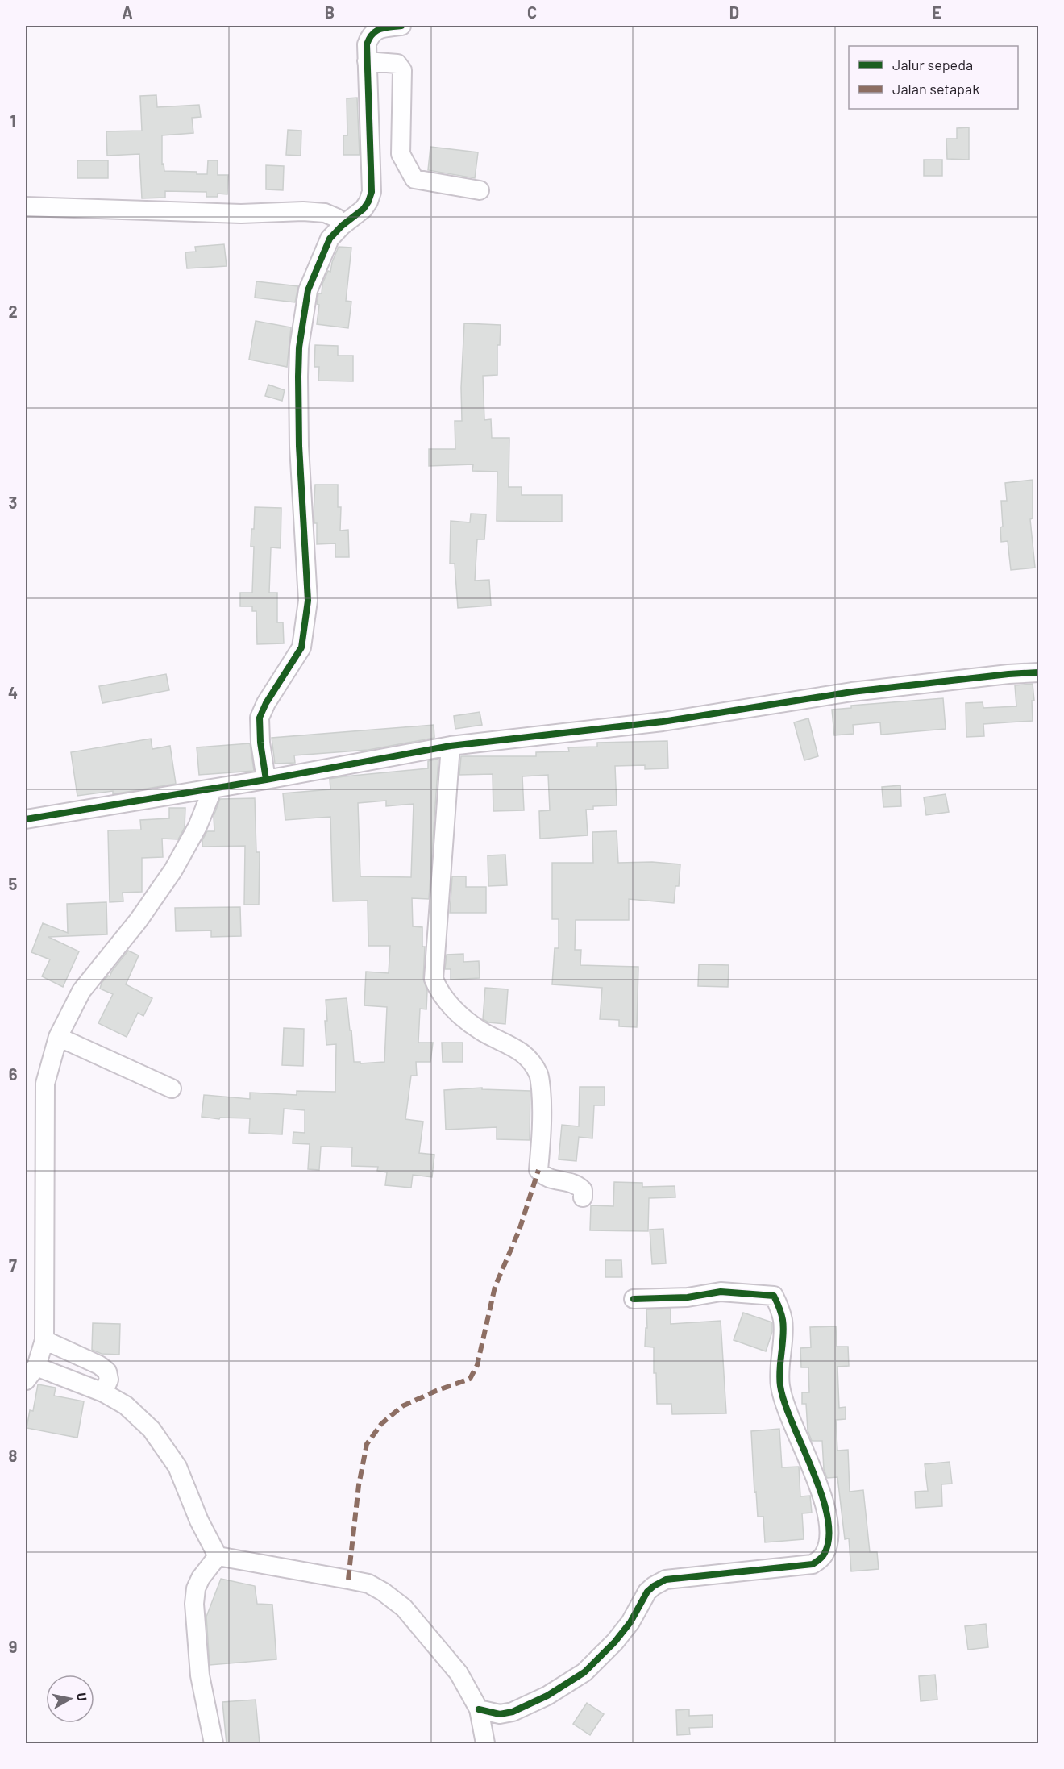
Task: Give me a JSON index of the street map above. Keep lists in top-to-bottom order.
{
  "legend": ["Jalur sepeda", "Jalan setapak"],
  "north": "right",
  "grid": {
    "columns": [
      "A",
      "B",
      "C",
      "D",
      "E"
    ],
    "rows": [
      "1",
      "2",
      "3",
      "4",
      "5",
      "6",
      "7",
      "8",
      "9"
    ]
  }
}
